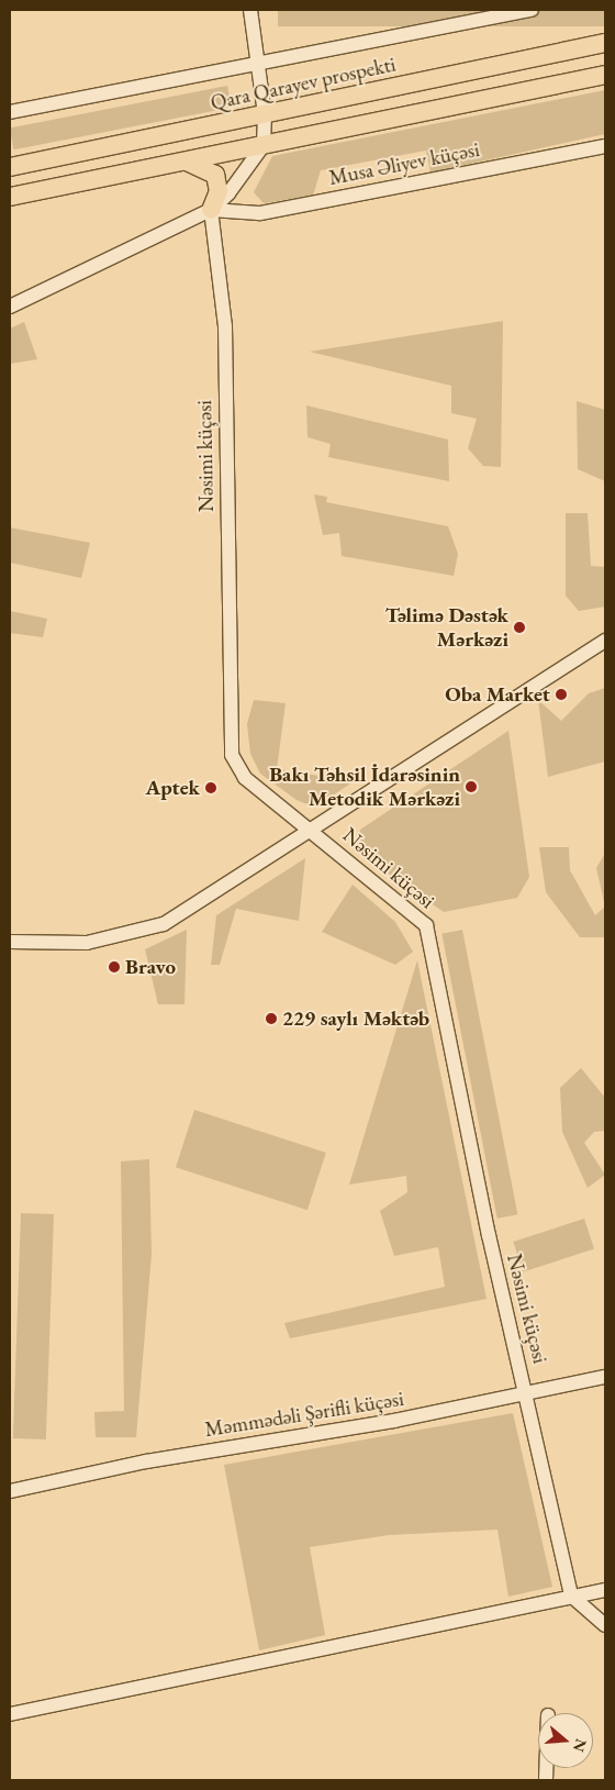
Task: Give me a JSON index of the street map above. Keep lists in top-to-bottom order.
{
  "streets": {
    "main road": ["Qara Qarayev prospekti"],
    "street": ["Musa Əliyev küçəsi", "Nəsimi küçəsi", "Məmmədəli Şərifli küçəsi"]
  },
  "crossings": [
    ["Musa Əliyev küçəsi", "Nəsimi küçəsi"],
    ["Nəsimi küçəsi", "Məmmədəli Şərifli küçəsi"]
  ],
  "places": [
    "Təlimə Dəstək Mərkəzi",
    "Oba Market",
    "Bakı Təhsil İdarəsinin Metodik Mərkəzi",
    "Aptek",
    "Bravo",
    "229 saylı Məktəb"
  ],
  "north": "right"
}
